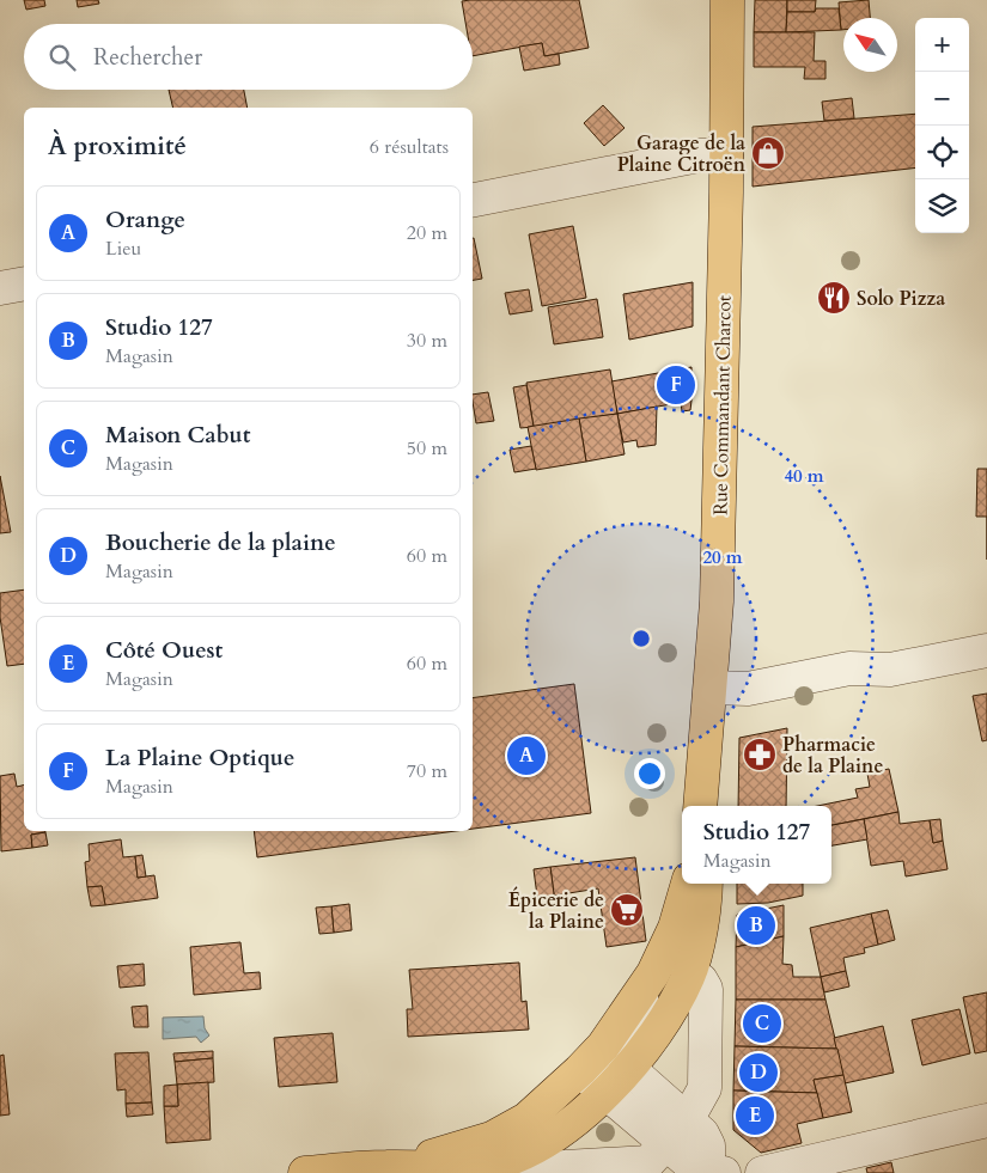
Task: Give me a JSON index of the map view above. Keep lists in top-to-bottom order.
{
  "streets": {
    "main road": ["Rue Commandant Charcot"]
  },
  "places": {
    "shop": ["Garage de la Plaine Citroën"],
    "restaurant": ["Solo Pizza"],
    "pharmacy": ["Pharmacie de la Plaine"],
    "supermarket": ["Épicerie de la Plaine"]
  },
  "north": "top left",
  "page": {
    "map_buttons": ["+", "−"],
    "search": "Rechercher",
    "heading": ["À proximité", "6 résultats"],
    "list": [
      {
        "mark": "A",
        "name": "Orange",
        "note": "Lieu",
        "value": "20 m"
      },
      {
        "mark": "B",
        "name": "Studio 127",
        "note": "Magasin",
        "value": "30 m"
      },
      {
        "mark": "C",
        "name": "Maison Cabut",
        "note": "Magasin",
        "value": "50 m"
      },
      {
        "mark": "D",
        "name": "Boucherie de la plaine",
        "note": "Magasin",
        "value": "60 m"
      },
      {
        "mark": "E",
        "name": "Côté Ouest",
        "note": "Magasin",
        "value": "60 m"
      },
      {
        "mark": "F",
        "name": "La Plaine Optique",
        "note": "Magasin",
        "value": "70 m"
      }
    ],
    "pins": [
      "F",
      "A",
      "B",
      "C",
      "D",
      "E"
    ],
    "popup": ["Studio 127", "Magasin"]
  },
  "rings": ["40 m", "20 m"]
}
